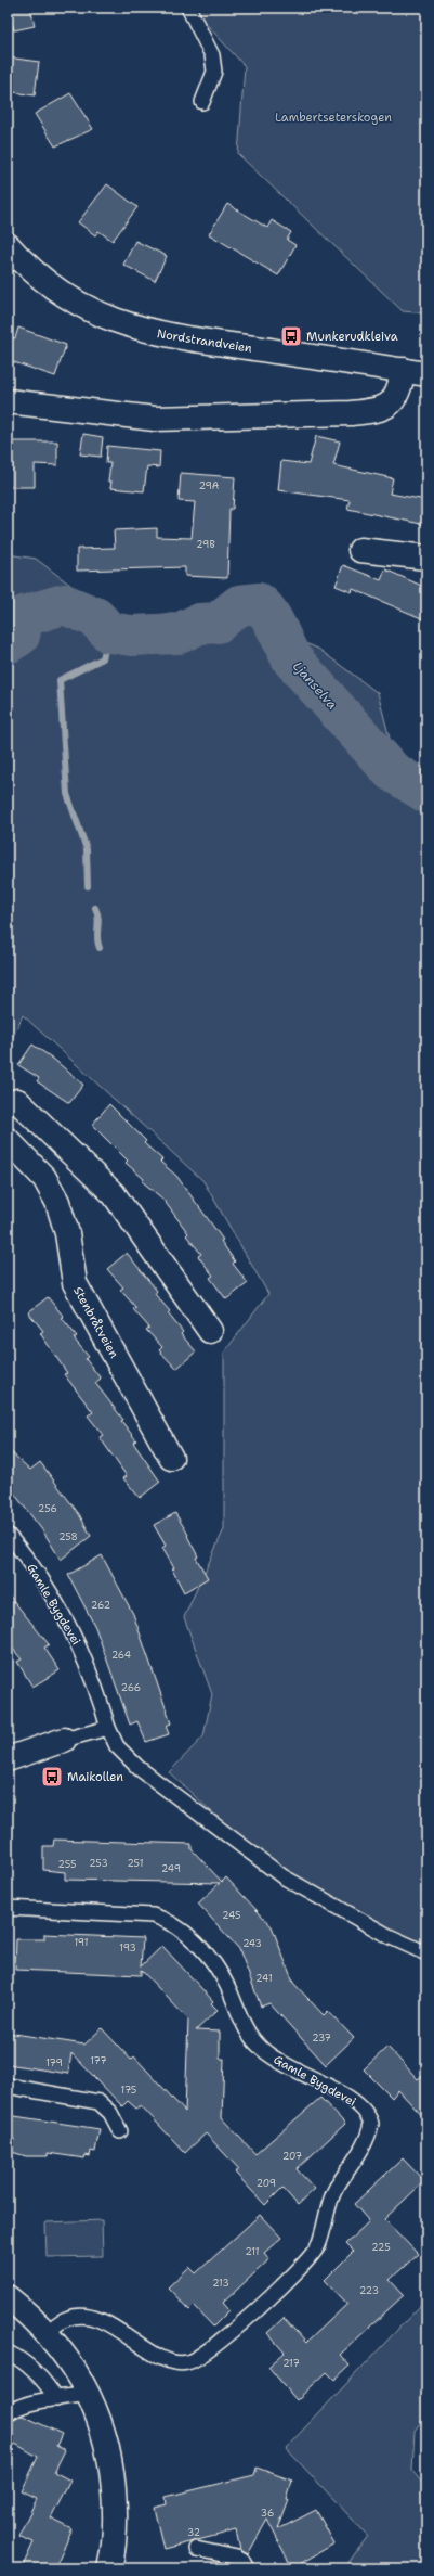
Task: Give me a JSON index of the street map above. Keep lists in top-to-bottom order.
{
  "streets": {
    "street": ["Nordstrandveien", "Stenbråtveien"],
    "lane": ["Gamle Bygdevei"]
  },
  "water": ["Ljanselva"],
  "parks": ["Lambertseterskogen"],
  "places": {
    "bus stop": ["Munkerudkleiva", "Maikollen"]
  },
  "house_numbers": [
    "29A",
    "29B",
    "256",
    "258",
    "262",
    "264",
    "266",
    "253",
    "251",
    "255",
    "249",
    "245",
    "191",
    "243",
    "193",
    "241",
    "237",
    "177",
    "179",
    "175",
    "207",
    "209",
    "225",
    "211",
    "213",
    "223",
    "217",
    "36",
    "32"
  ]
}
